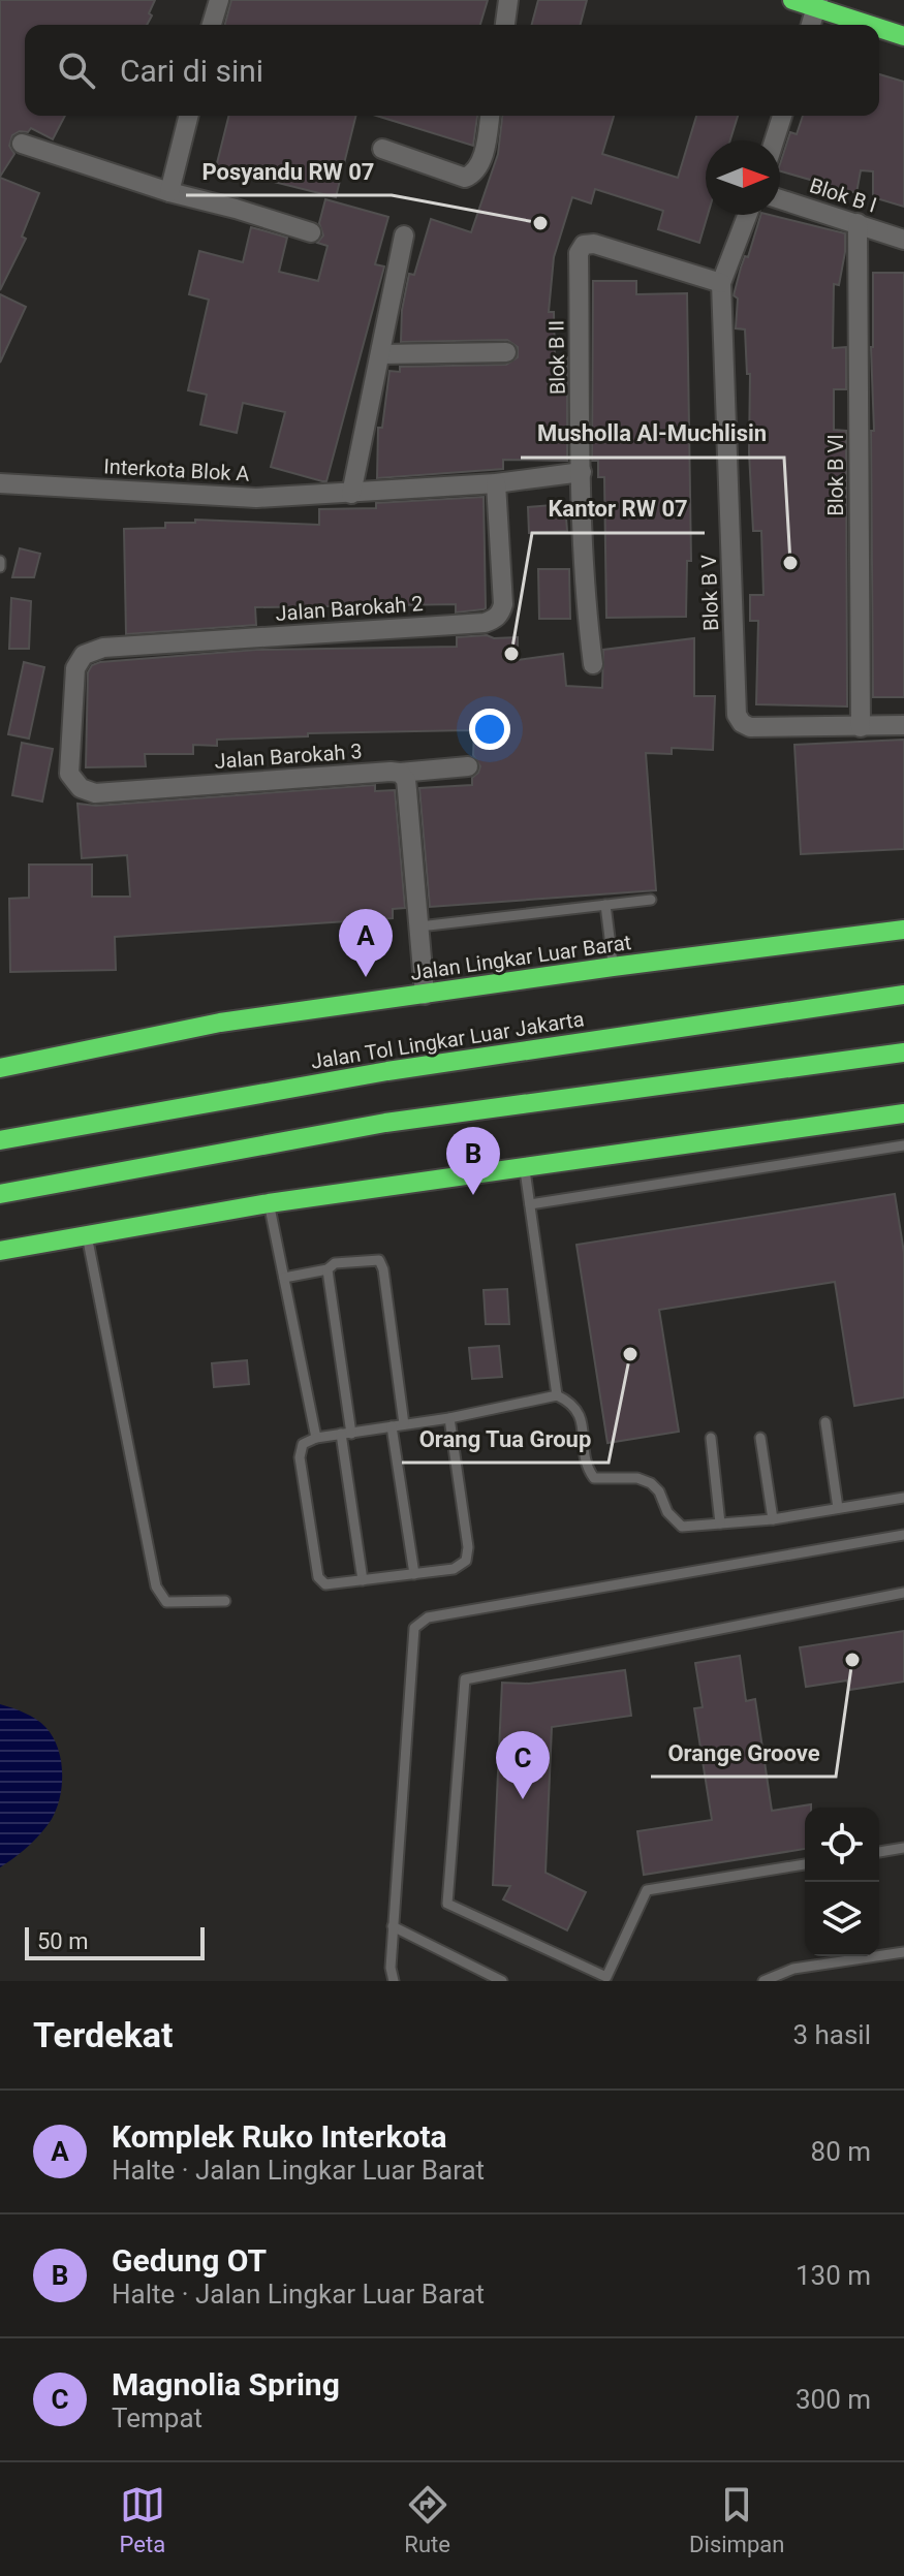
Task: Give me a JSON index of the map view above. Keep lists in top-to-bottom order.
{
  "streets": {
    "main road": ["Jalan Lingkar Luar Barat", "Jalan Tol Lingkar Luar Jakarta"],
    "street": [
      "Blok B I",
      "Blok B II",
      "Interkota Blok A",
      "Blok B VI",
      "Blok B V",
      "Jalan Barokah 2",
      "Jalan Barokah 3"
    ]
  },
  "crossings": [
    ["Blok B I", "Blok B VI"],
    ["Blok B II", "Interkota Blok A"],
    ["Blok B II", "Blok B V"],
    ["Interkota Blok A", "Jalan Barokah 2"],
    ["Blok B VI", "Blok B V"],
    ["Jalan Barokah 2", "Jalan Barokah 3"]
  ],
  "places": [
    "Posyandu RW 07",
    "Musholla Al-Muchlisin",
    "Kantor RW 07",
    "Orang Tua Group",
    "Orange Groove"
  ],
  "scale_bar": "50 m",
  "north": "right",
  "page": {
    "search": "Cari di sini",
    "pins": ["A", "B", "C"],
    "scale": "50 m",
    "heading": ["Terdekat", "3 hasil"],
    "list": [
      {
        "mark": "A",
        "name": "Komplek Ruko Interkota",
        "note": "Halte · Jalan Lingkar Luar Barat",
        "value": "80 m"
      },
      {
        "mark": "B",
        "name": "Gedung OT",
        "note": "Halte · Jalan Lingkar Luar Barat",
        "value": "130 m"
      },
      {
        "mark": "C",
        "name": "Magnolia Spring",
        "note": "Tempat",
        "value": "300 m"
      }
    ],
    "nav": ["Peta", "Rute", "Disimpan"]
  }
}
